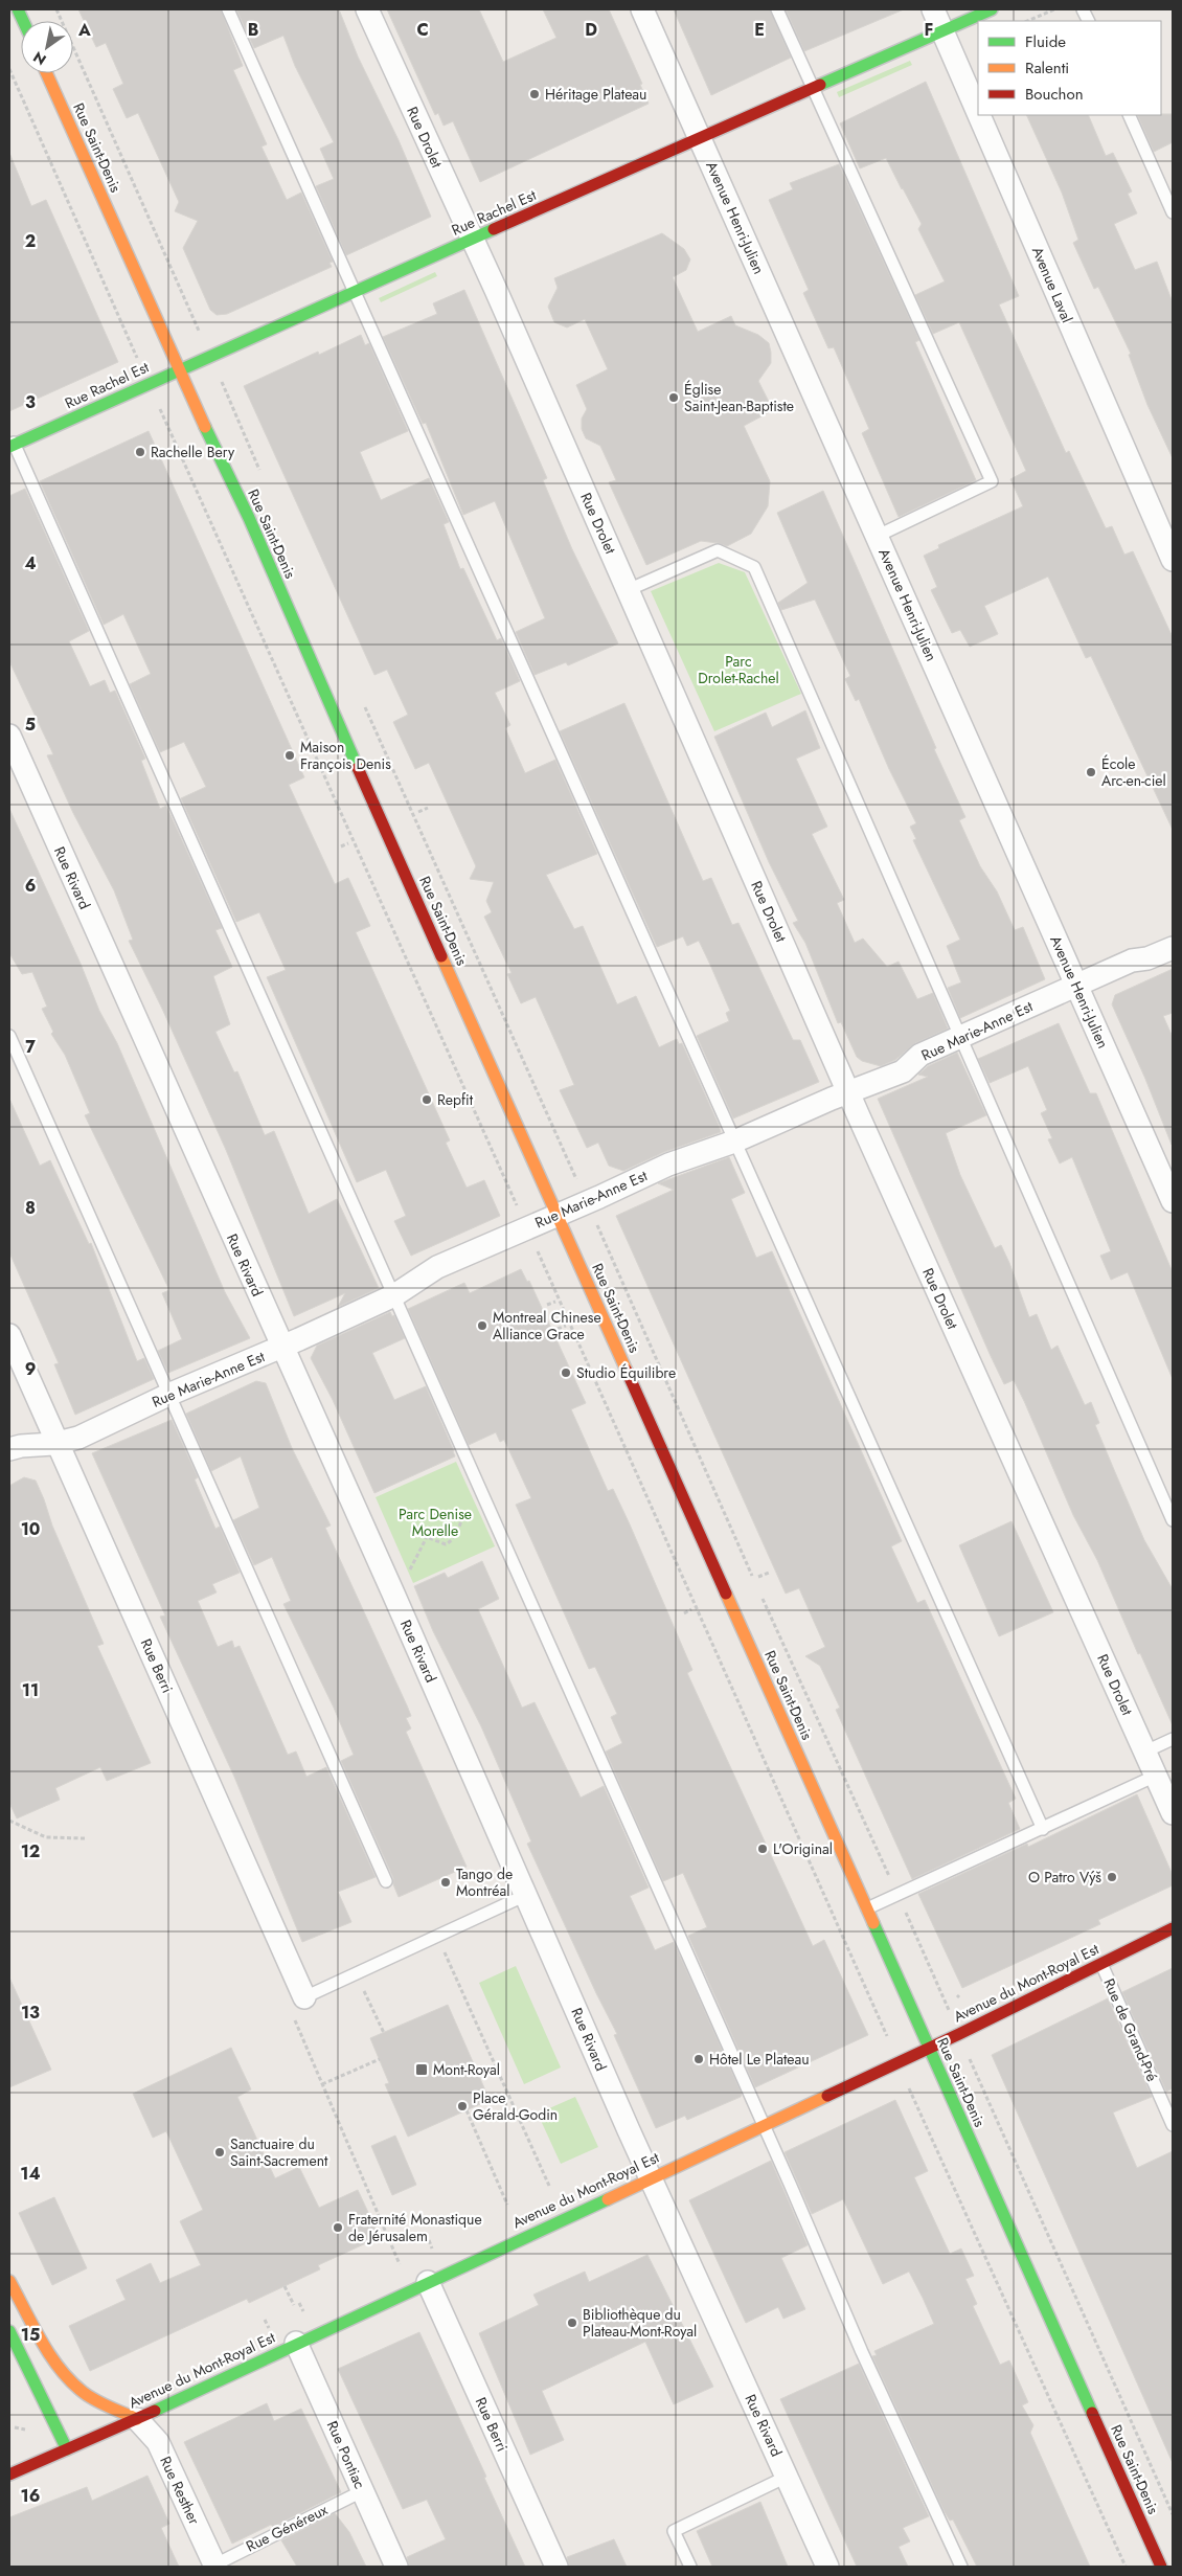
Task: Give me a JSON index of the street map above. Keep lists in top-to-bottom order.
{
  "streets": {
    "main road": ["Rue Saint-Denis", "Rue Rachel Est", "Avenue du Mont-Royal Est"],
    "street": [
      "Rue Drolet",
      "Avenue Henri-Julien",
      "Avenue Laval",
      "Rue Rivard",
      "Rue Marie-Anne Est",
      "Rue Berri",
      "Rue Pontiac",
      "Rue Resther"
    ],
    "lane": ["Rue de Grand-Pré", "Rue Généreux"]
  },
  "crossings": [
    ["Rue Drolet", "Rue Rachel Est"],
    ["Rue Drolet", "Rue Marie-Anne Est"],
    ["Rue Saint-Denis", "Rue Rachel Est"],
    ["Rue Saint-Denis", "Rue Marie-Anne Est"],
    ["Rue Saint-Denis", "Avenue du Mont-Royal Est"],
    ["Rue Rachel Est", "Avenue Henri-Julien"],
    ["Rue Rachel Est", "Avenue Laval"],
    ["Avenue Henri-Julien", "Rue Marie-Anne Est"],
    ["Rue Rivard", "Rue Marie-Anne Est"],
    ["Rue Rivard", "Avenue du Mont-Royal Est"],
    ["Rue Marie-Anne Est", "Rue Berri"],
    ["Rue Berri", "Avenue du Mont-Royal Est"],
    ["Avenue du Mont-Royal Est", "Rue de Grand-Pré"],
    ["Avenue du Mont-Royal Est", "Rue Pontiac"],
    ["Avenue du Mont-Royal Est", "Rue Resther"],
    ["Rue Pontiac", "Rue Généreux"],
    ["Rue Resther", "Rue Généreux"]
  ],
  "parks": ["Parc Drolet-Rachel", "Parc Denise Morelle"],
  "places": {
    "other": [
      "Héritage Plateau",
      "Église Saint-Jean-Baptiste",
      "Rachelle Bery",
      "Maison François Denis",
      "École Arc-en-ciel",
      "Repfit",
      "Montreal Chinese Alliance Grace",
      "Studio Équilibre",
      "L'Original",
      "O Patro Výš",
      "Tango de Montréal",
      "Hôtel Le Plateau",
      "Place Gérald-Godin",
      "Sanctuaire du Saint-Sacrement",
      "Fraternité Monastique de Jérusalem",
      "Bibliothèque du Plateau-Mont-Royal"
    ],
    "transit": ["Mont-Royal"]
  },
  "legend": ["Fluide", "Ralenti", "Bouchon"],
  "north": "bottom left",
  "grid": {
    "columns": [
      "A",
      "B",
      "C",
      "D",
      "E",
      "F"
    ],
    "rows": [
      "2",
      "3",
      "4",
      "5",
      "6",
      "7",
      "8",
      "9",
      "10",
      "11",
      "12",
      "13",
      "14",
      "15",
      "16"
    ]
  }
}
